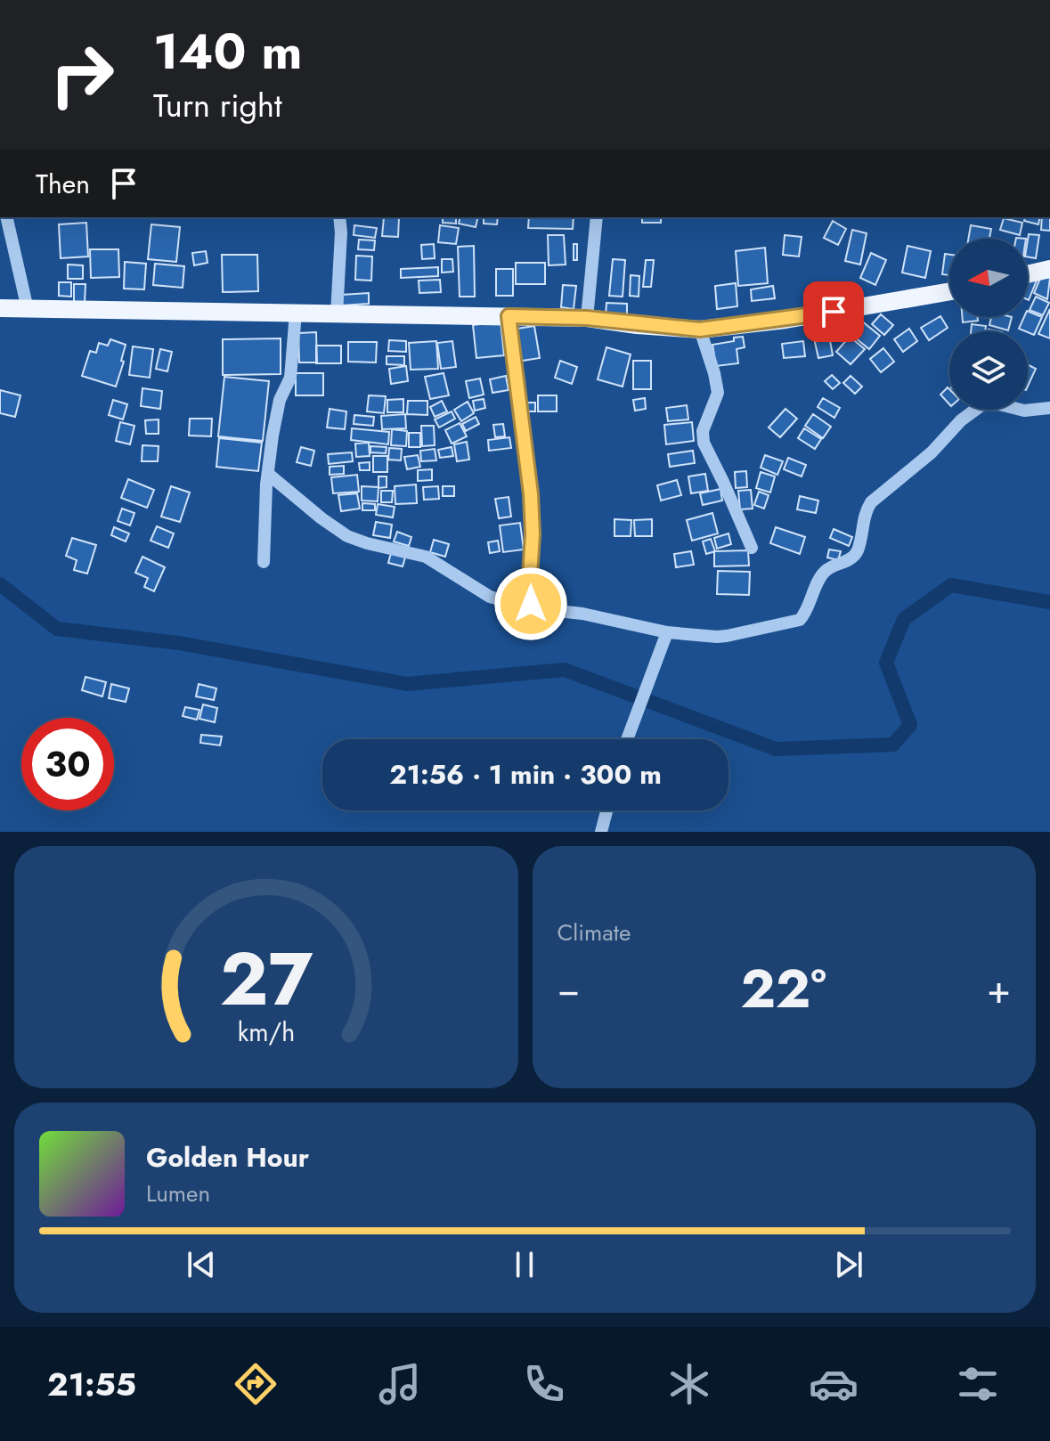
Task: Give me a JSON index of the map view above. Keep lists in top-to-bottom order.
{
  "north": "left",
  "page": {
    "turn": ["140 m", "Turn right"],
    "then": "Then",
    "limit": "30",
    "trip": "21:56 · 1 min · 300 m",
    "tile": "Climate",
    "heat": ["−", "22°", "+"],
    "song": ["Golden Hour", "Lumen"],
    "tabs": "21:55",
    "gauge": ["27", "km/h"]
  }
}
